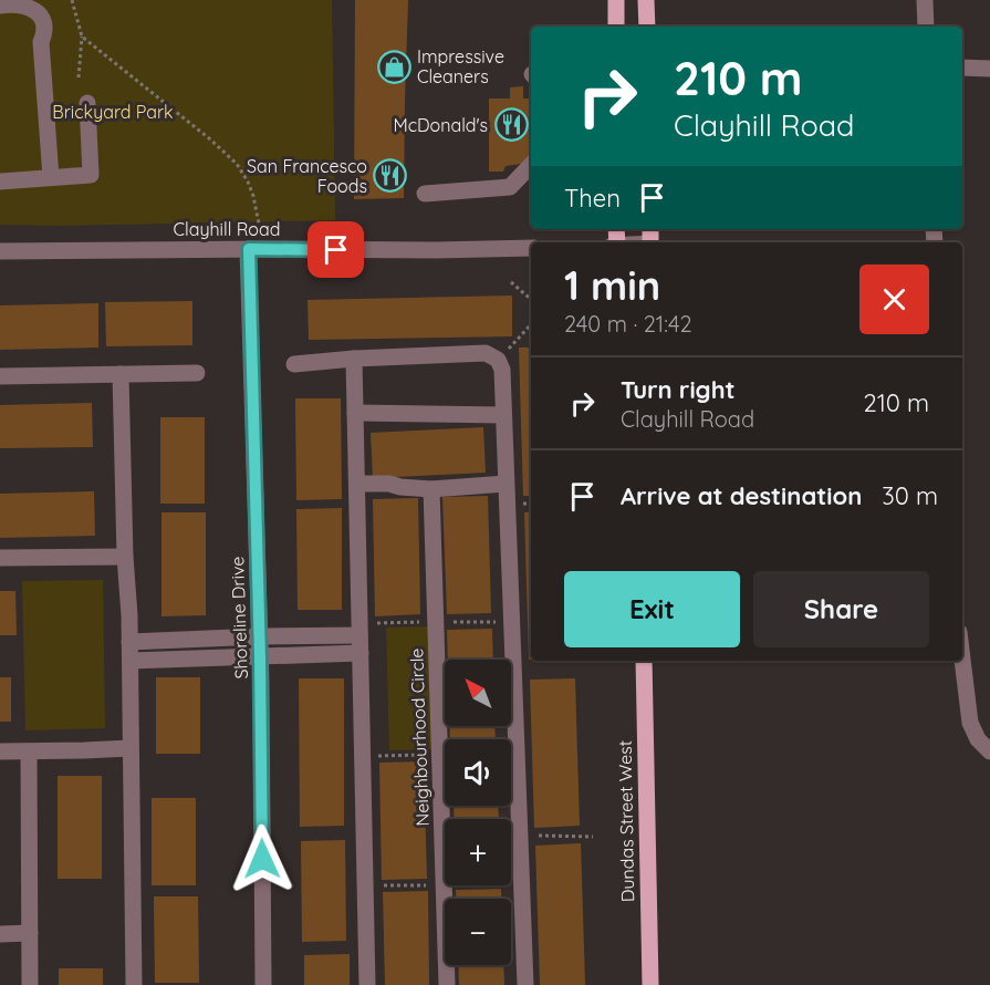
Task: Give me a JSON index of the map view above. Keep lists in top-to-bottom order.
{
  "streets": {
    "main road": ["Dundas Street West"],
    "street": ["Clayhill Road", "Shoreline Drive", "Neighbourhood Circle"]
  },
  "crossings": [
    ["Clayhill Road", "Shoreline Drive"]
  ],
  "parks": ["Brickyard Park"],
  "places": {
    "shop": ["Impressive Cleaners"],
    "restaurant": ["McDonald's", "San Francesco Foods"]
  },
  "north": "top left",
  "page": {
    "turn": ["210 m", "Clayhill Road"],
    "then": "Then",
    "heading": ["1 min", "240 m · 21:42"],
    "list": [
      {
        "name": "Turn right",
        "note": "Clayhill Road",
        "value": "210 m"
      },
      {
        "name": "Arrive at destination",
        "value": "30 m"
      }
    ],
    "buttons": ["Exit", "Share"],
    "map_buttons": ["+", "−"]
  }
}
